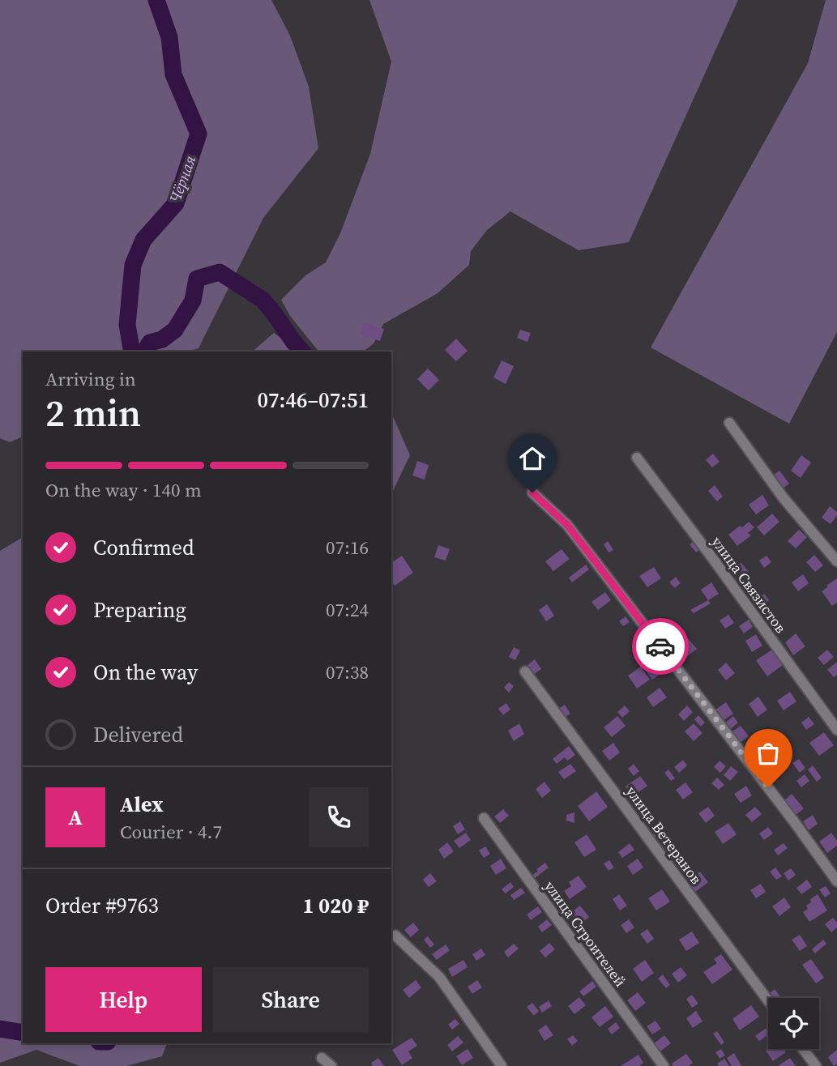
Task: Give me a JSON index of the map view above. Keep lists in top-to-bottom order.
{
  "streets": {
    "street": ["улица Связистов", "улица Ветеранов", "улица Строителей"]
  },
  "water": ["Чёрная"],
  "page": {
    "heading": ["2 min", "Arriving in", "07:46–07:51"],
    "panel": [
      "Alex",
      "Courier · 4.7",
      "Order #9763",
      "1 020 ₽"
    ],
    "bar": "On the way · 140 m",
    "list": [
      ["Confirmed", "07:16"],
      ["Preparing", "07:24"],
      ["On the way", "07:38"],
      "Delivered"
    ],
    "round": "A",
    "buttons": ["Help", "Share"]
  }
}
